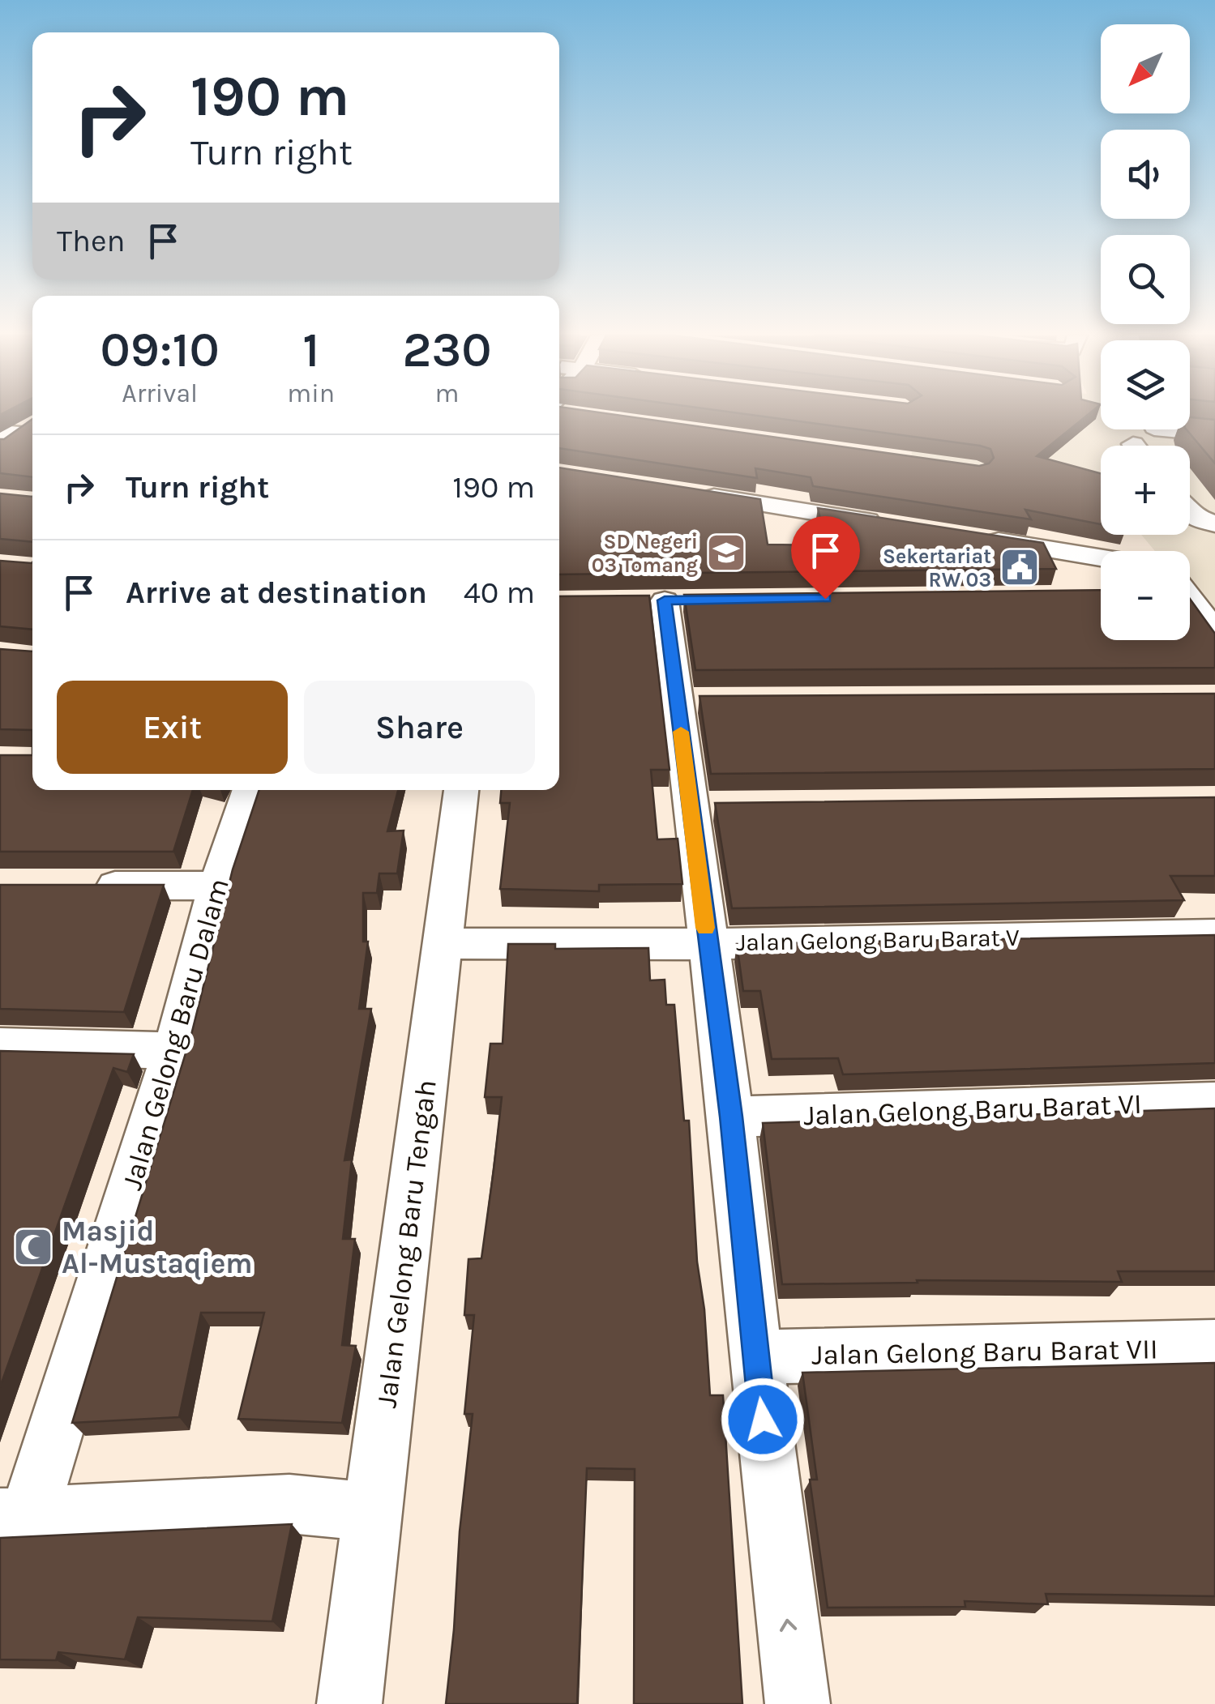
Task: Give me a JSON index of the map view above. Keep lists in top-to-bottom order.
{
  "streets": {
    "street": [
      "Jalan Gelong Baru Barat V",
      "Jalan Gelong Baru Dalam",
      "Jalan Gelong Baru Barat VI",
      "Jalan Gelong Baru Tengah",
      "Jalan Gelong Baru Barat VII"
    ]
  },
  "crossings": [
    ["Jalan Gelong Baru Barat V", "Jalan Gelong Baru Tengah"]
  ],
  "places": {
    "school or university": ["SD Negeri 03 Tomang"],
    "public building": ["Sekertariat RW 03"],
    "mosque": ["Masjid Al-Mustaqiem"]
  },
  "north": "bottom left",
  "page": {
    "map_buttons": ["+", "−"],
    "turn": ["190 m", "Turn right"],
    "then": "Then",
    "eta": [
      "09:10",
      "Arrival",
      "1",
      "min",
      "230",
      "m"
    ],
    "list": [
      {
        "name": "Turn right",
        "value": "190 m"
      },
      {
        "name": "Arrive at destination",
        "value": "40 m"
      }
    ],
    "buttons": ["Exit", "Share"]
  }
}
